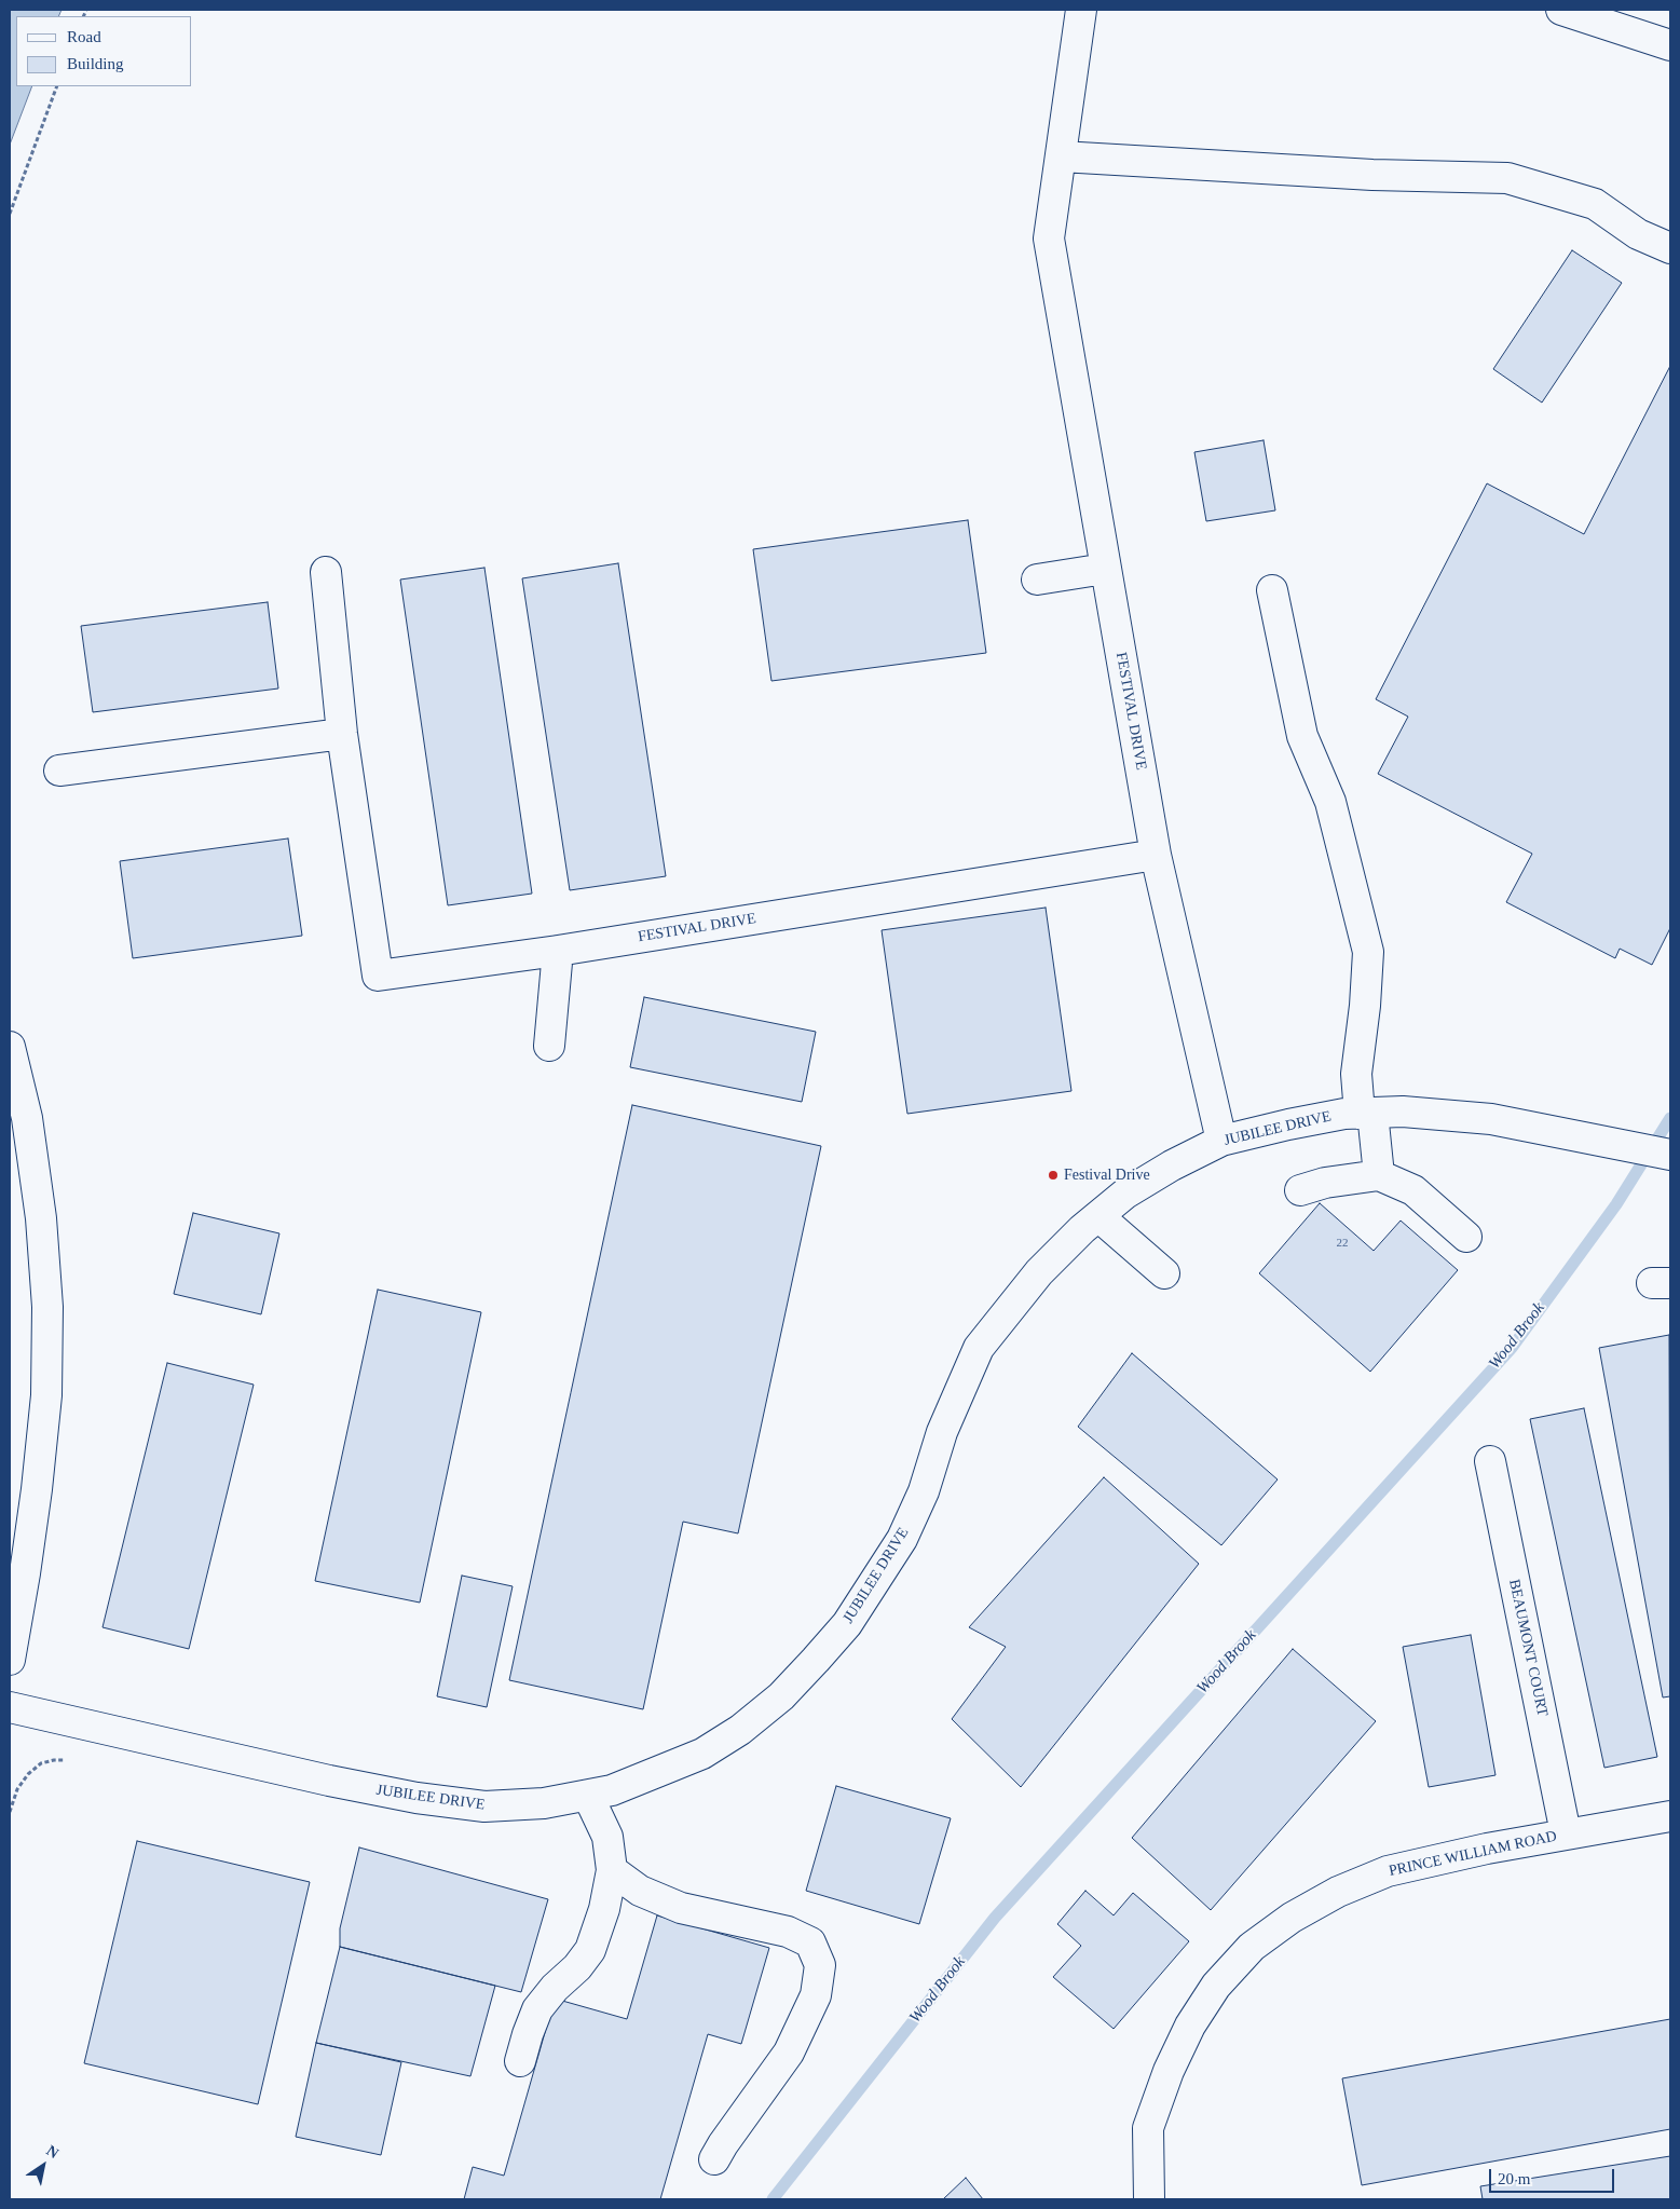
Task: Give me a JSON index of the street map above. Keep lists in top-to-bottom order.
{
  "streets": {
    "street": [
      "FESTIVAL DRIVE",
      "JUBILEE DRIVE",
      "BEAUMONT COURT",
      "PRINCE WILLIAM ROAD"
    ]
  },
  "crossings": [
    ["FESTIVAL DRIVE", "JUBILEE DRIVE"],
    ["BEAUMONT COURT", "PRINCE WILLIAM ROAD"]
  ],
  "water": ["Wood Brook"],
  "places": ["Festival Drive"],
  "house_numbers": ["22"],
  "legend": ["Road", "Building"],
  "scale_bar": "20 m",
  "north": "top right"
}
